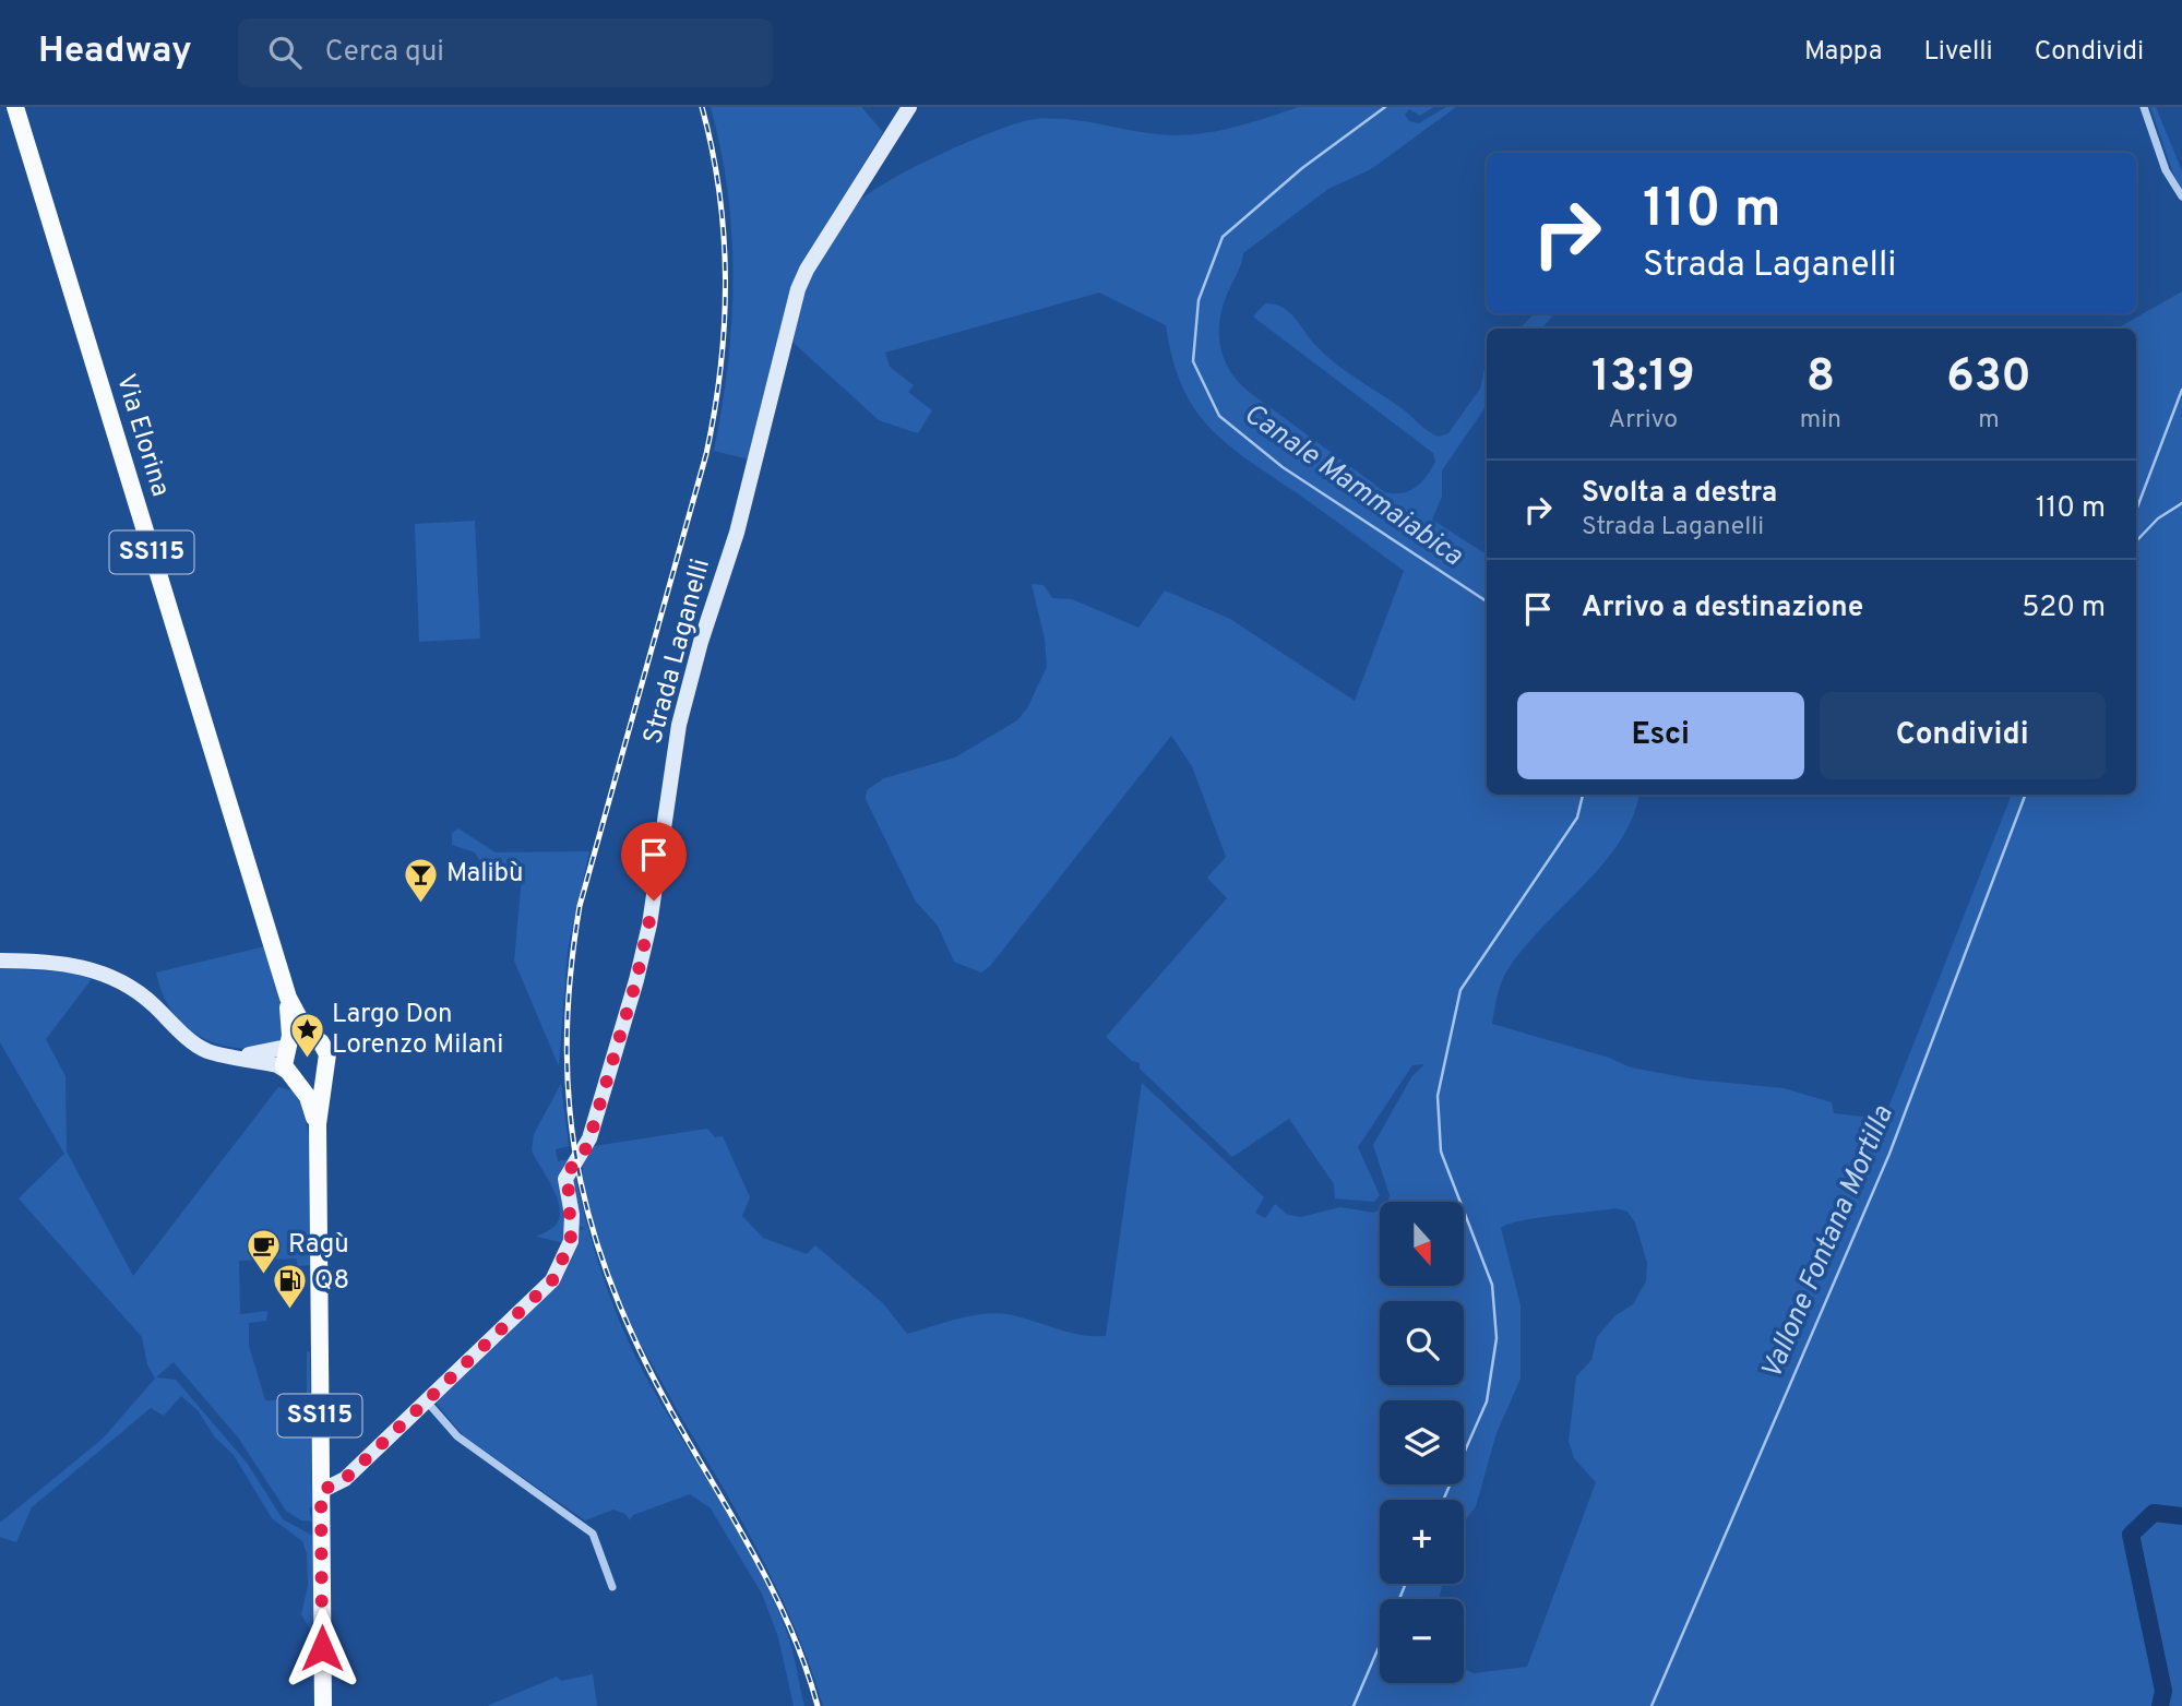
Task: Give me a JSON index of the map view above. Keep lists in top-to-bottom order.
{
  "streets": {
    "main road": ["Via Elorina", "SS115"],
    "street": ["Strada Laganelli"]
  },
  "crossings": [
    ["SS115", "Strada Laganelli"]
  ],
  "water": ["Canale Mammaiabica", "Vallone Fontana Mortilla"],
  "places": {
    "bar": ["Malibù"],
    "place": ["Largo Don Lorenzo Milani"],
    "cafe": ["Ragù"],
    "fuel station": ["Q8"]
  },
  "north": "bottom",
  "page": {
    "header": "Headway",
    "search": "Cerca qui",
    "nav": ["Mappa", "Livelli", "Condividi"],
    "turn": ["110 m", "Strada Laganelli"],
    "eta": [
      "13:19",
      "Arrivo",
      "8",
      "min",
      "630",
      "m"
    ],
    "list": [
      {
        "name": "Svolta a destra",
        "note": "Strada Laganelli",
        "value": "110 m"
      },
      {
        "name": "Arrivo a destinazione",
        "value": "520 m"
      }
    ],
    "buttons": ["Esci", "Condividi"],
    "map_buttons": ["+", "−"]
  }
}
